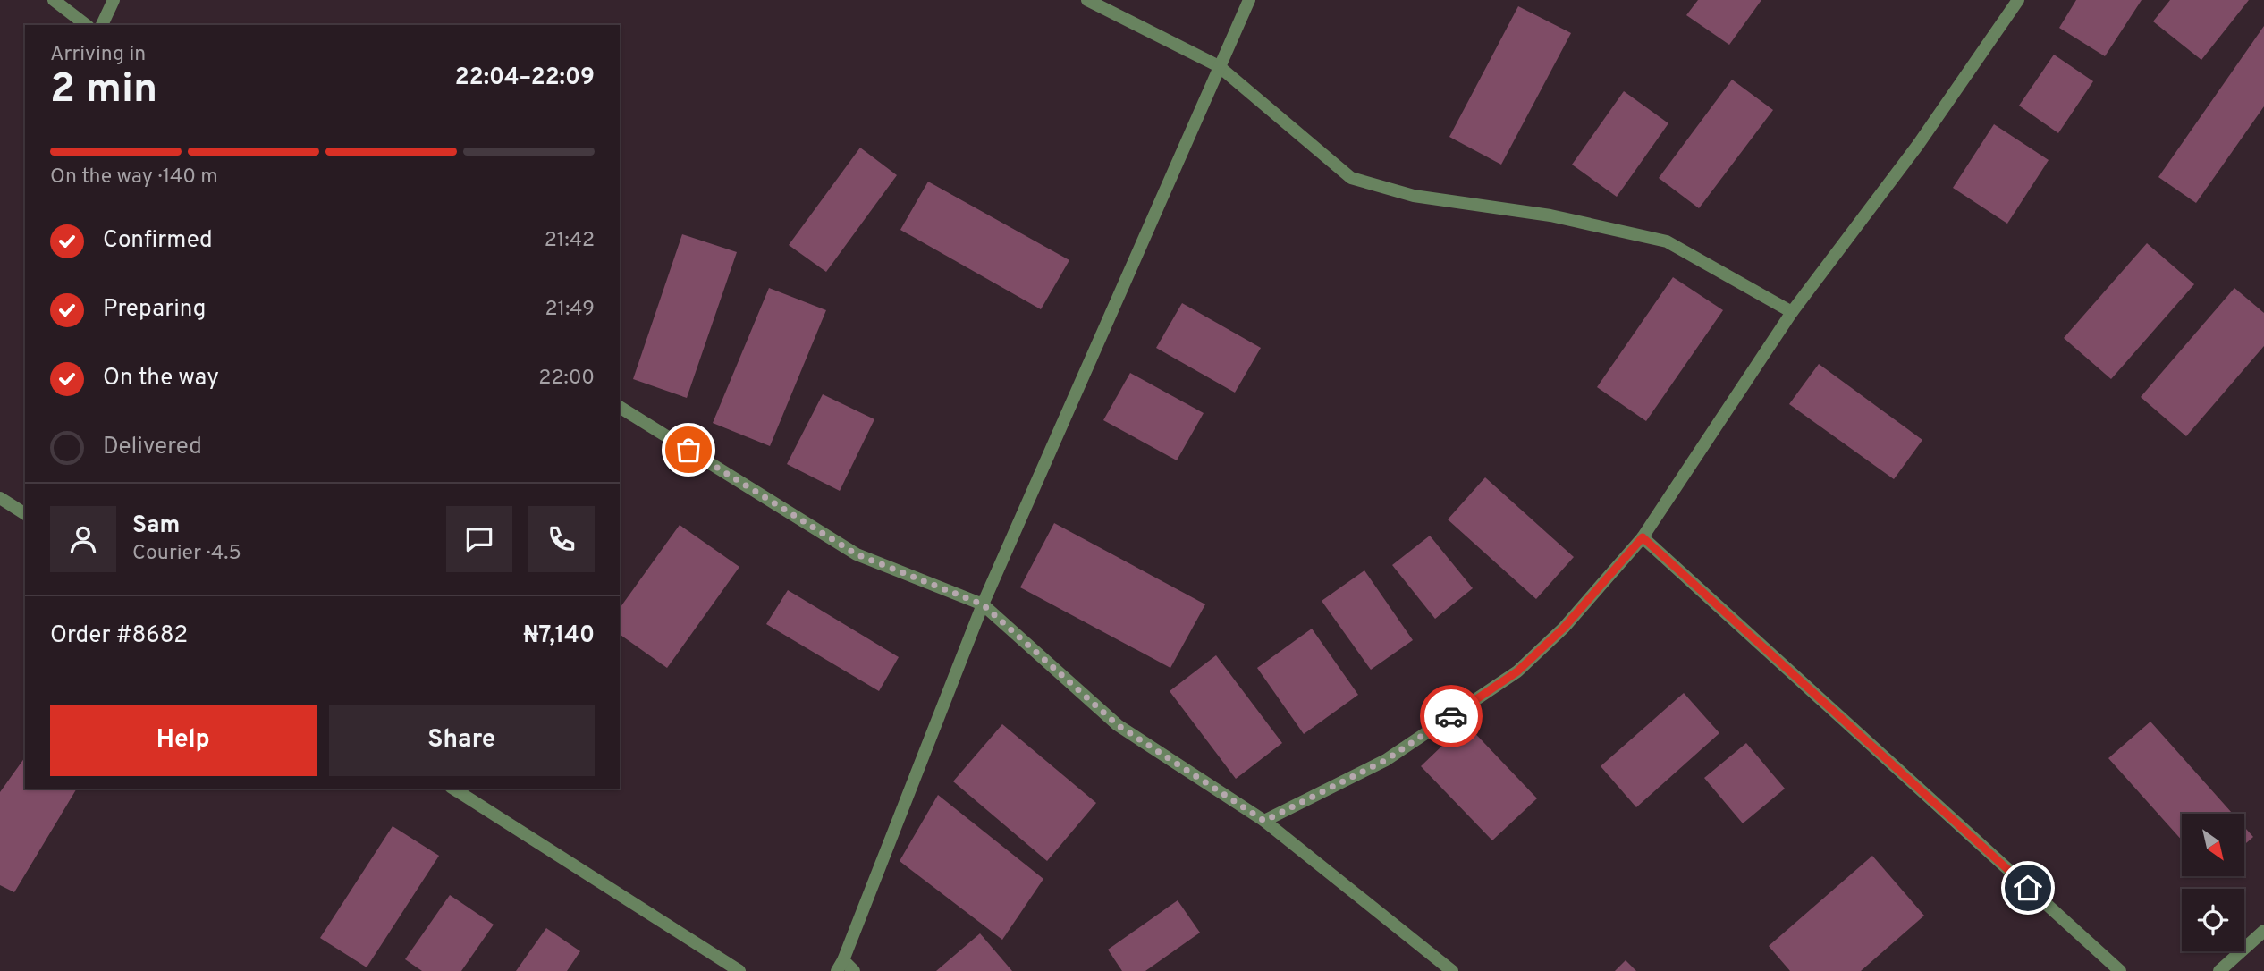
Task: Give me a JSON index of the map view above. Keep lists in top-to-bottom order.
{
  "north": "bottom right",
  "page": {
    "heading": ["2 min", "Arriving in", "22:04–22:09"],
    "panel": [
      "Sam",
      "Courier · 4.5",
      "Order #8682",
      "₦7,140"
    ],
    "bar": "On the way · 140 m",
    "list": [
      ["Confirmed", "21:42"],
      ["Preparing", "21:49"],
      ["On the way", "22:00"],
      "Delivered"
    ],
    "buttons": ["Help", "Share"]
  }
}
